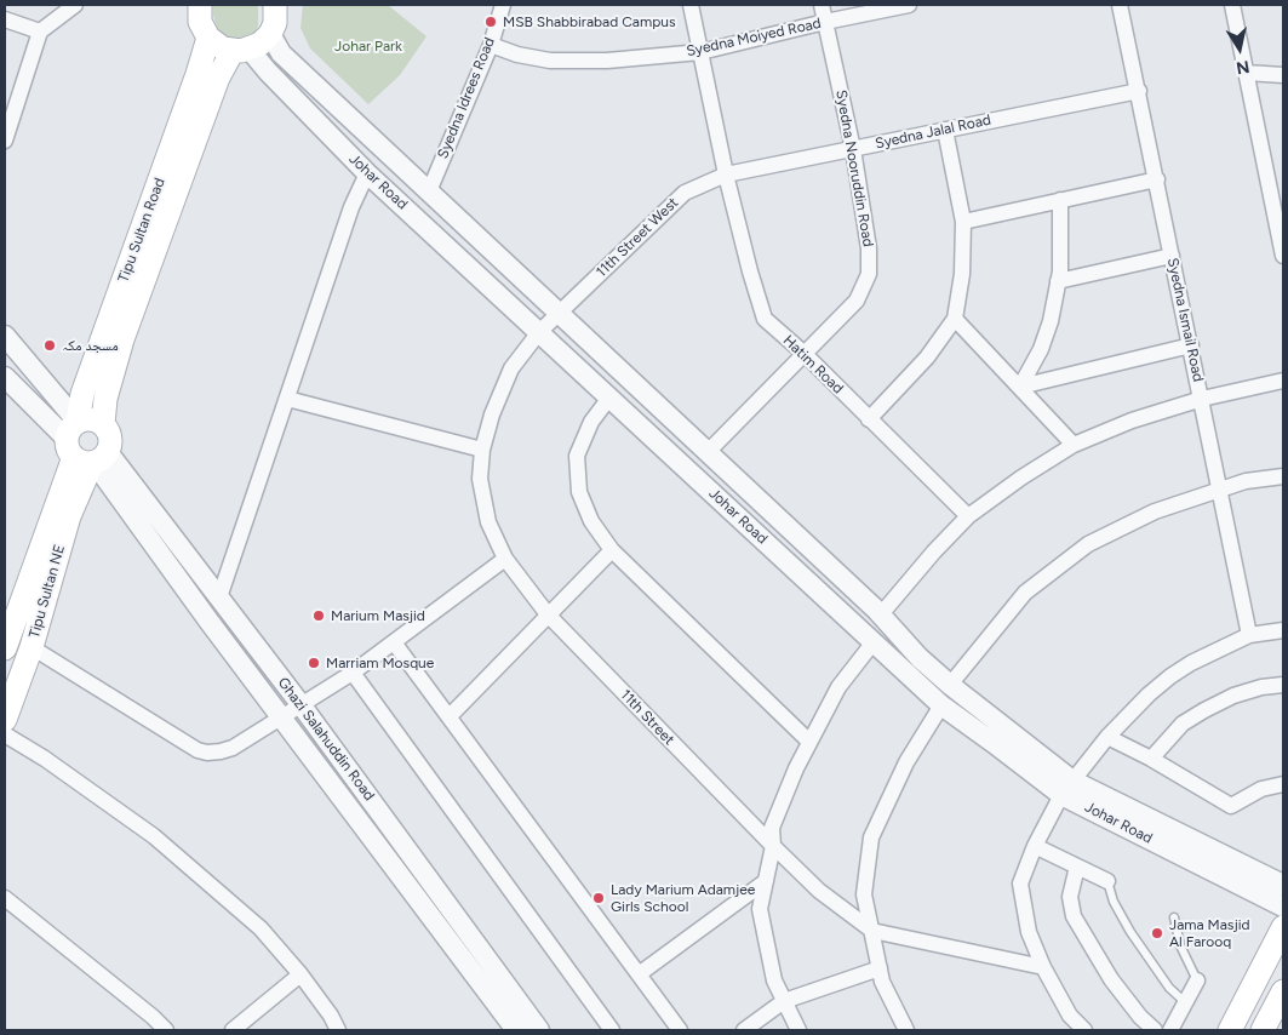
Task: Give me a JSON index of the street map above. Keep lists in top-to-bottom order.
{
  "streets": {
    "main road": ["Tipu Sultan Road", "Tipu Sultan NE"],
    "street": [
      "Syedna Moiyed Road",
      "Syedna Idrees Road",
      "Syedna Jalal Road",
      "Syedna Nooruddin Road",
      "Johar Road",
      "11th Street West",
      "Syedna Ismail Road",
      "Hatim Road",
      "11th Street",
      "Ghazi Salahuddin Road"
    ]
  },
  "crossings": [
    ["Syedna Moiyed Road", "Syedna Idrees Road"],
    ["Syedna Moiyed Road", "Syedna Nooruddin Road"],
    ["Syedna Moiyed Road", "Hatim Road"],
    ["Syedna Idrees Road", "Johar Road"],
    ["Syedna Jalal Road", "Syedna Nooruddin Road"],
    ["Syedna Jalal Road", "11th Street West"],
    ["Syedna Jalal Road", "Syedna Ismail Road"],
    ["Syedna Jalal Road", "Hatim Road"],
    ["Syedna Nooruddin Road", "Johar Road"],
    ["Syedna Nooruddin Road", "Hatim Road"],
    ["Johar Road", "Tipu Sultan Road"],
    ["Johar Road", "11th Street West"],
    ["Johar Road", "11th Street"],
    ["Tipu Sultan Road", "Tipu Sultan NE"],
    ["Tipu Sultan Road", "Ghazi Salahuddin Road"],
    ["11th Street West", "Hatim Road"],
    ["11th Street West", "11th Street"],
    ["Tipu Sultan NE", "Ghazi Salahuddin Road"]
  ],
  "parks": ["Johar Park"],
  "places": [
    "MSB Shabbirabad Campus",
    "مسجد مکہ",
    "Marium Masjid",
    "Marriam Mosque",
    "Lady Marium Adamjee Girls School",
    "Jama Masjid Al Farooq"
  ],
  "north": "bottom"
}
